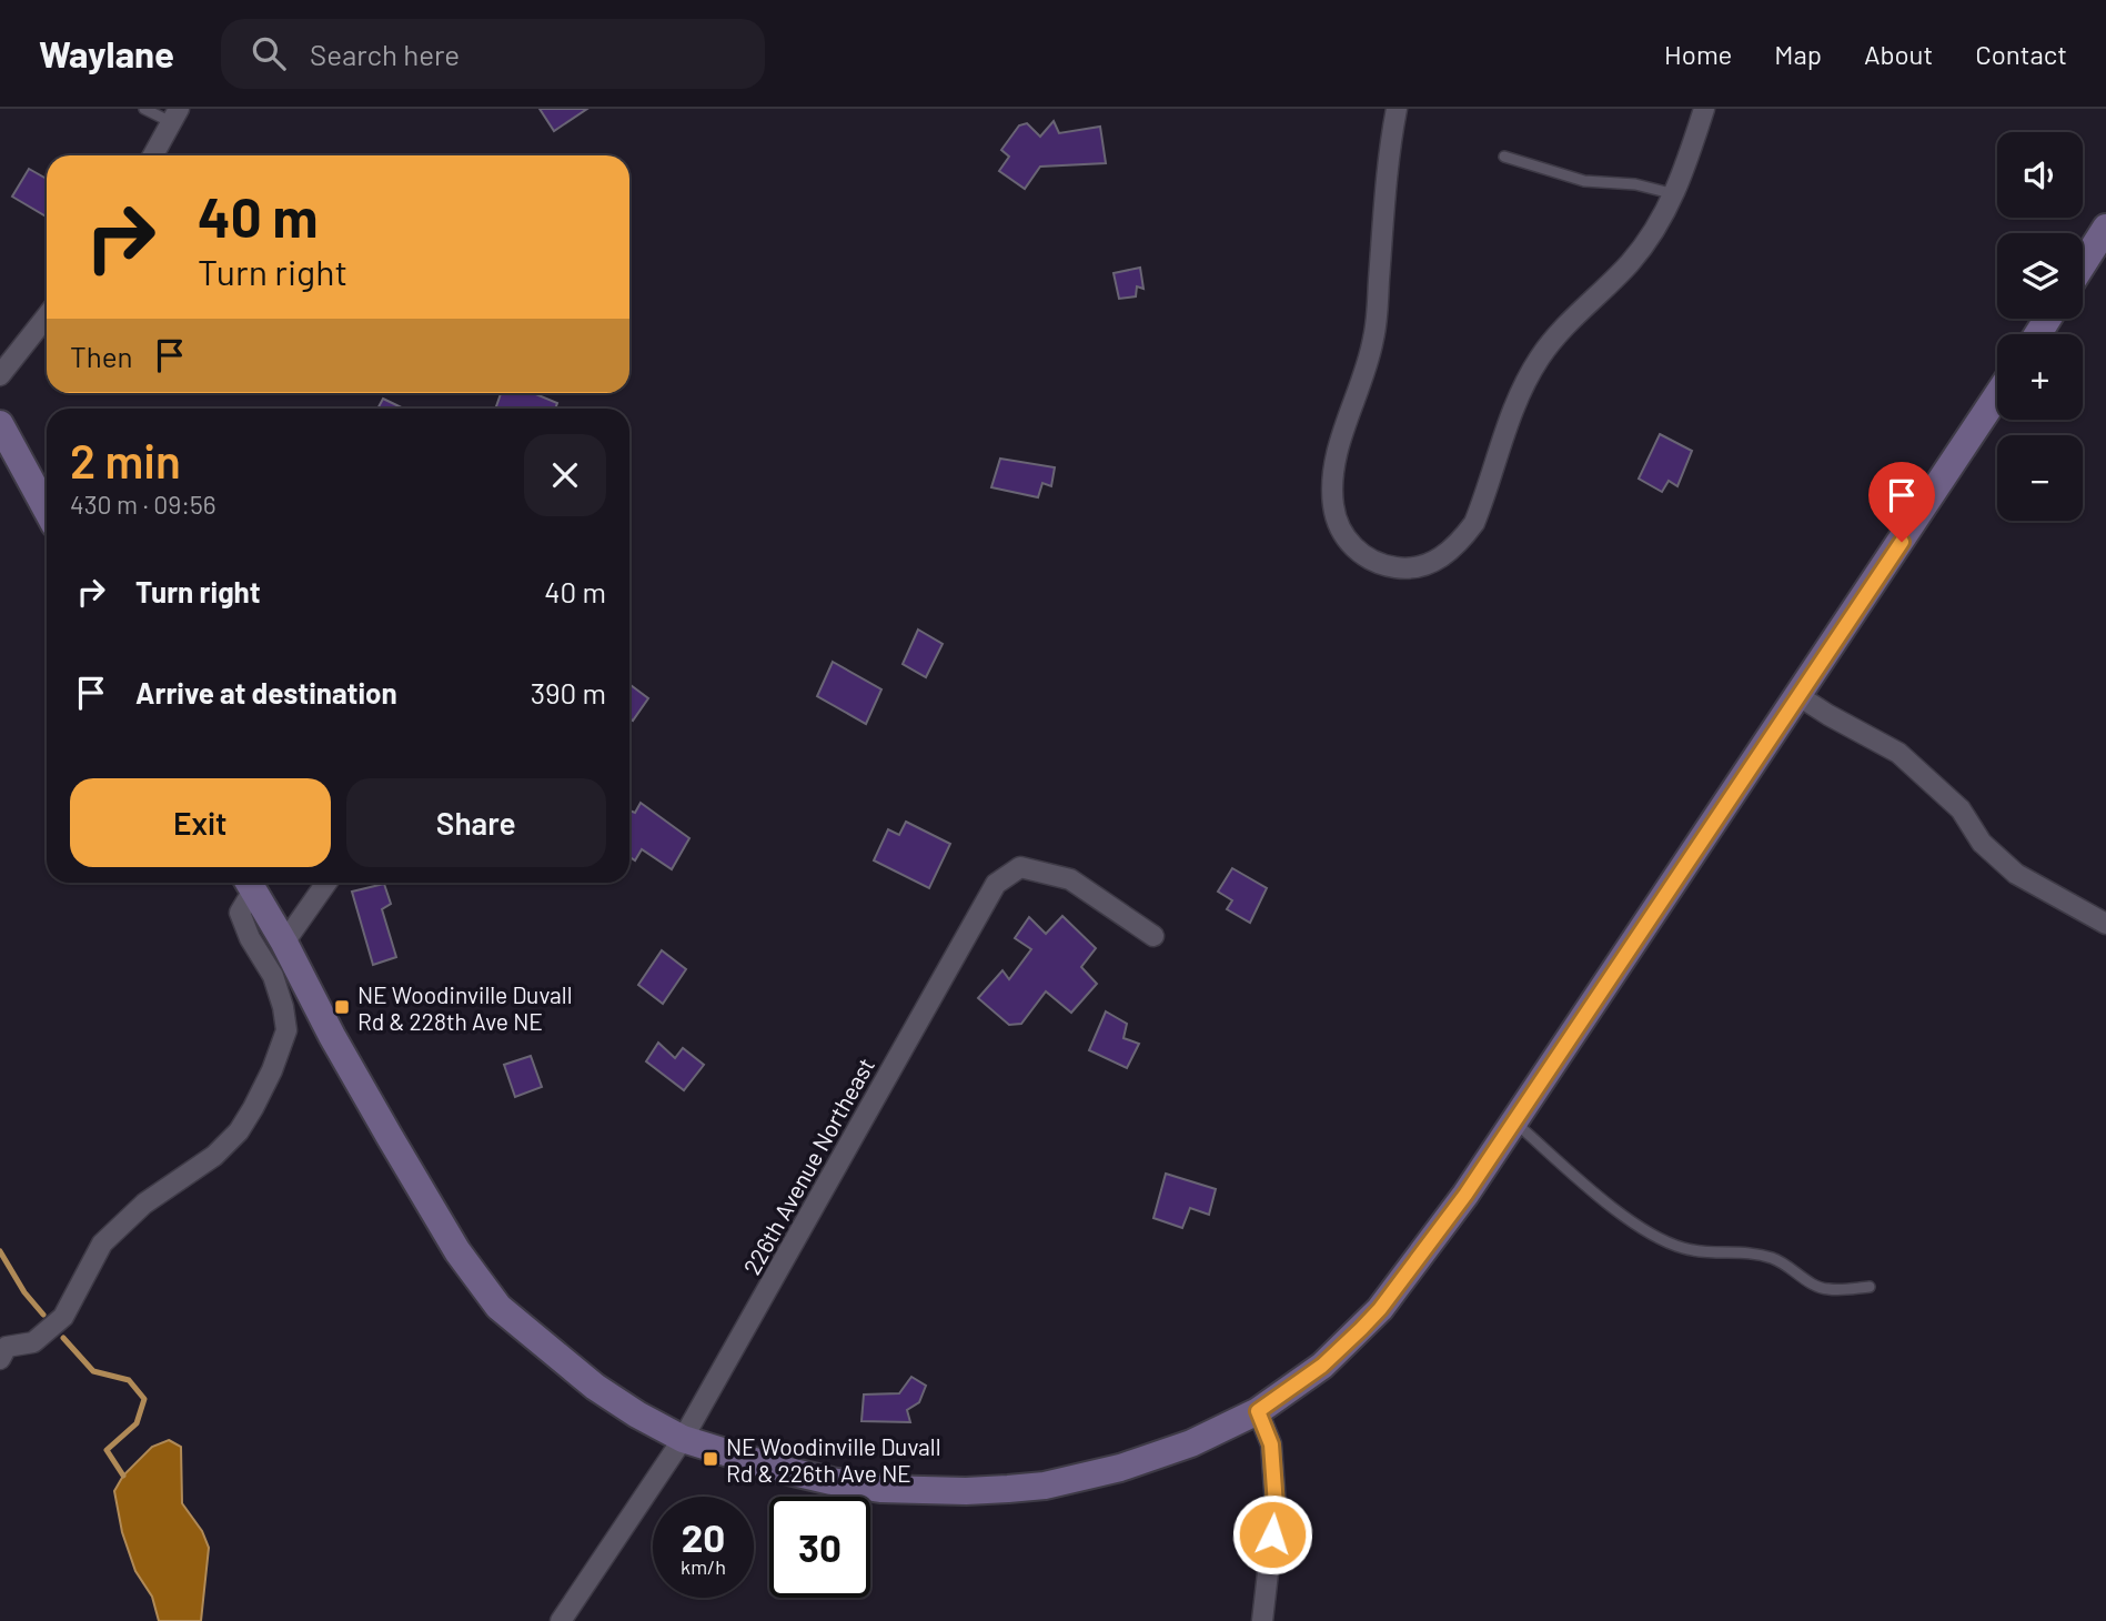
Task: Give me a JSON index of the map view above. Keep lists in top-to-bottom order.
{
  "streets": {
    "street": ["226th Avenue Northeast"]
  },
  "places": {
    "transit": ["NE Woodinville Duvall Rd & 228th Ave NE", "NE Woodinville Duvall Rd & 226th Ave NE"]
  },
  "page": {
    "header": "Waylane",
    "search": "Search here",
    "nav": [
      "Home",
      "Map",
      "About",
      "Contact"
    ],
    "map_buttons": ["+", "−"],
    "turn": ["40 m", "Turn right"],
    "then": "Then",
    "heading": ["2 min", "430 m · 09:56"],
    "list": [
      {
        "name": "Turn right",
        "value": "40 m"
      },
      {
        "name": "Arrive at destination",
        "value": "390 m"
      }
    ],
    "buttons": ["Exit", "Share"],
    "speed": "20 km/h",
    "limit": "30"
  }
}
